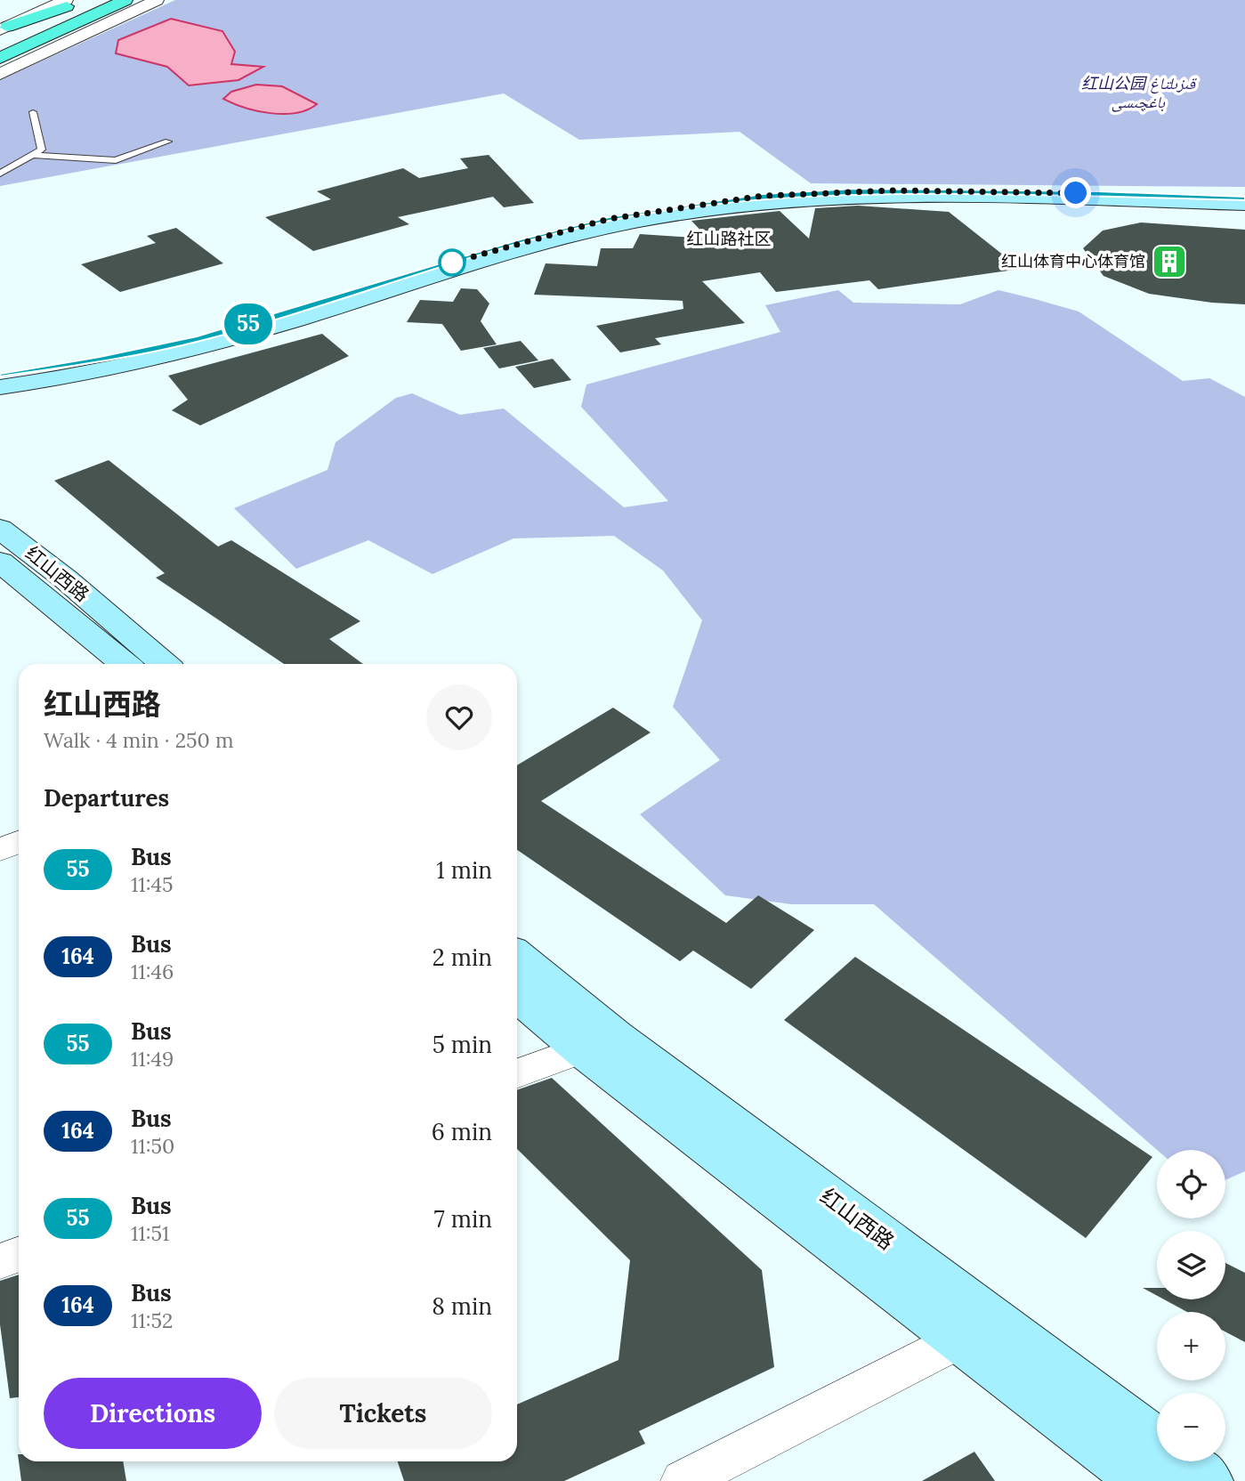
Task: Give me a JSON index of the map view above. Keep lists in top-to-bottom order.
{
  "streets": {
    "main road": ["红山西路"]
  },
  "districts": ["红山路社区"],
  "parks": ["红山公园 قىزىلتاغ باغچىسى"],
  "places": {
    "building": ["红山体育中心体育馆"]
  },
  "lines": ["bus line 55"],
  "page": {
    "on_map": "55",
    "heading": [
      ["红山西路", "Walk · 4 min · 250 m"],
      "Departures"
    ],
    "list": [
      {
        "mark": "55",
        "name": "Bus",
        "note": "11:45",
        "value": "1 min"
      },
      {
        "mark": "164",
        "name": "Bus",
        "note": "11:46",
        "value": "2 min"
      },
      {
        "mark": "55",
        "name": "Bus",
        "note": "11:49",
        "value": "5 min"
      },
      {
        "mark": "164",
        "name": "Bus",
        "note": "11:50",
        "value": "6 min"
      },
      {
        "mark": "55",
        "name": "Bus",
        "note": "11:51",
        "value": "7 min"
      },
      {
        "mark": "164",
        "name": "Bus",
        "note": "11:52",
        "value": "8 min"
      }
    ],
    "map_buttons": ["+", "−"],
    "buttons": ["Directions", "Tickets"]
  }
}
